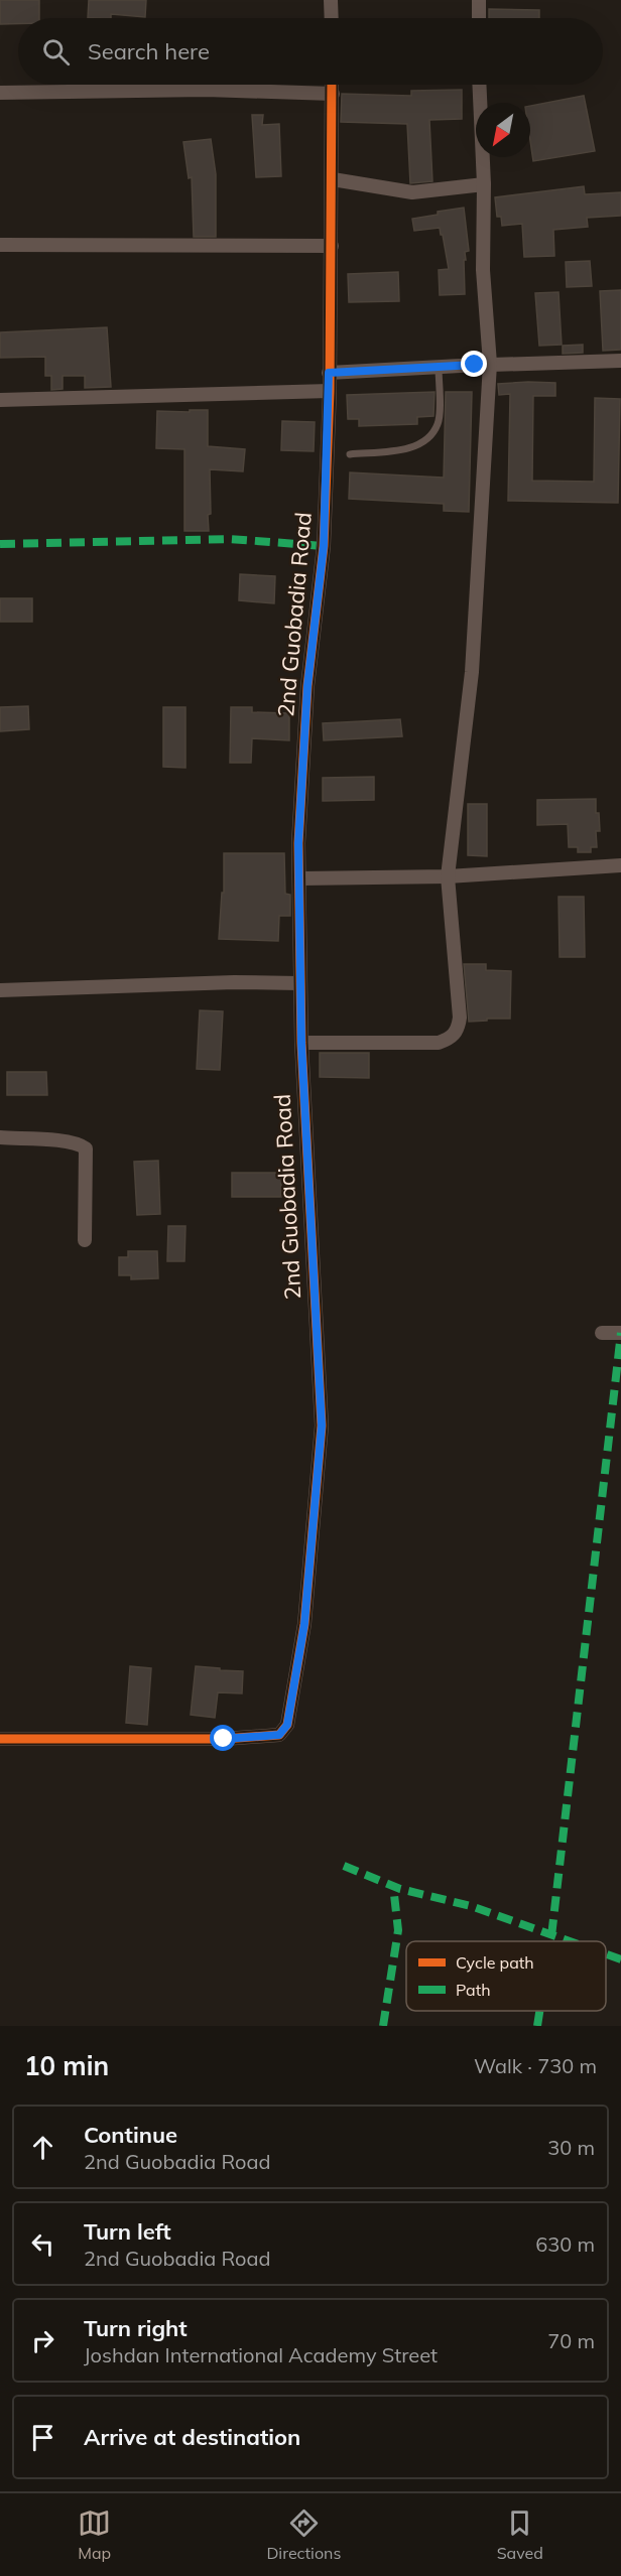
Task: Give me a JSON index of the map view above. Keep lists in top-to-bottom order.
{
  "streets": {
    "street": ["2nd Guobadia Road"]
  },
  "legend": ["Cycle path", "Path"],
  "north": "bottom left",
  "page": {
    "search": "Search here",
    "heading": ["10 min", "Walk · 730 m"],
    "list": [
      ["Continue", "2nd Guobadia Road", "30 m"],
      ["Turn left", "2nd Guobadia Road", "630 m"],
      ["Turn right", "Joshdan International Academy Street", "70 m"],
      "Arrive at destination"
    ],
    "nav": ["Map", "Directions", "Saved"]
  }
}
